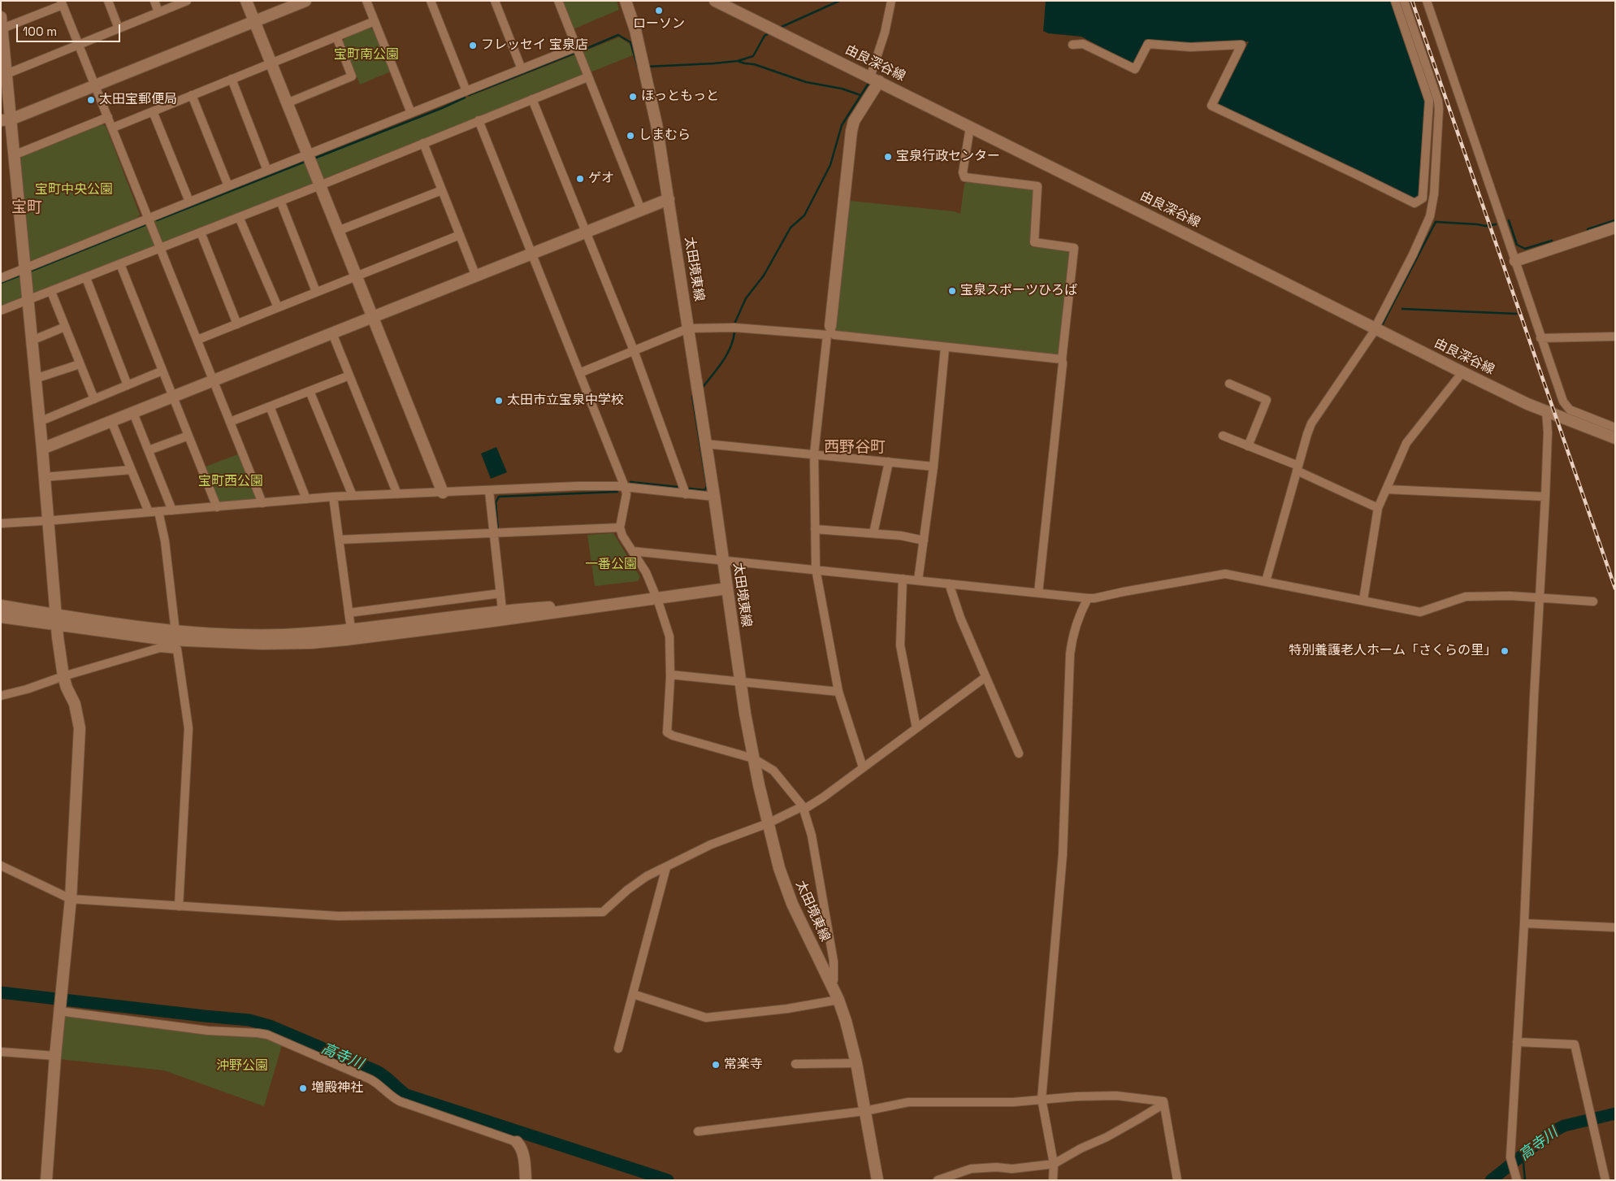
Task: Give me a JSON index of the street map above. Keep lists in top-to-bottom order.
{
  "streets": {
    "street": ["由良深谷線", "太田境東線"]
  },
  "districts": ["宝町", "西野谷町"],
  "water": ["高寺川"],
  "parks": [
    "宝町南公園",
    "宝町中央公園",
    "宝町西公園",
    "一番公園",
    "沖野公園"
  ],
  "places": [
    "ローソン",
    "フレッセイ 宝泉店",
    "ほっともっと",
    "太田宝郵便局",
    "しまむら",
    "宝泉行政センター",
    "ゲオ",
    "宝泉スポーツひろば",
    "太田市立宝泉中学校",
    "特別養護老人ホーム「さくらの里」",
    "常楽寺",
    "増殿神社"
  ],
  "scale_bar": "100 m"
}
